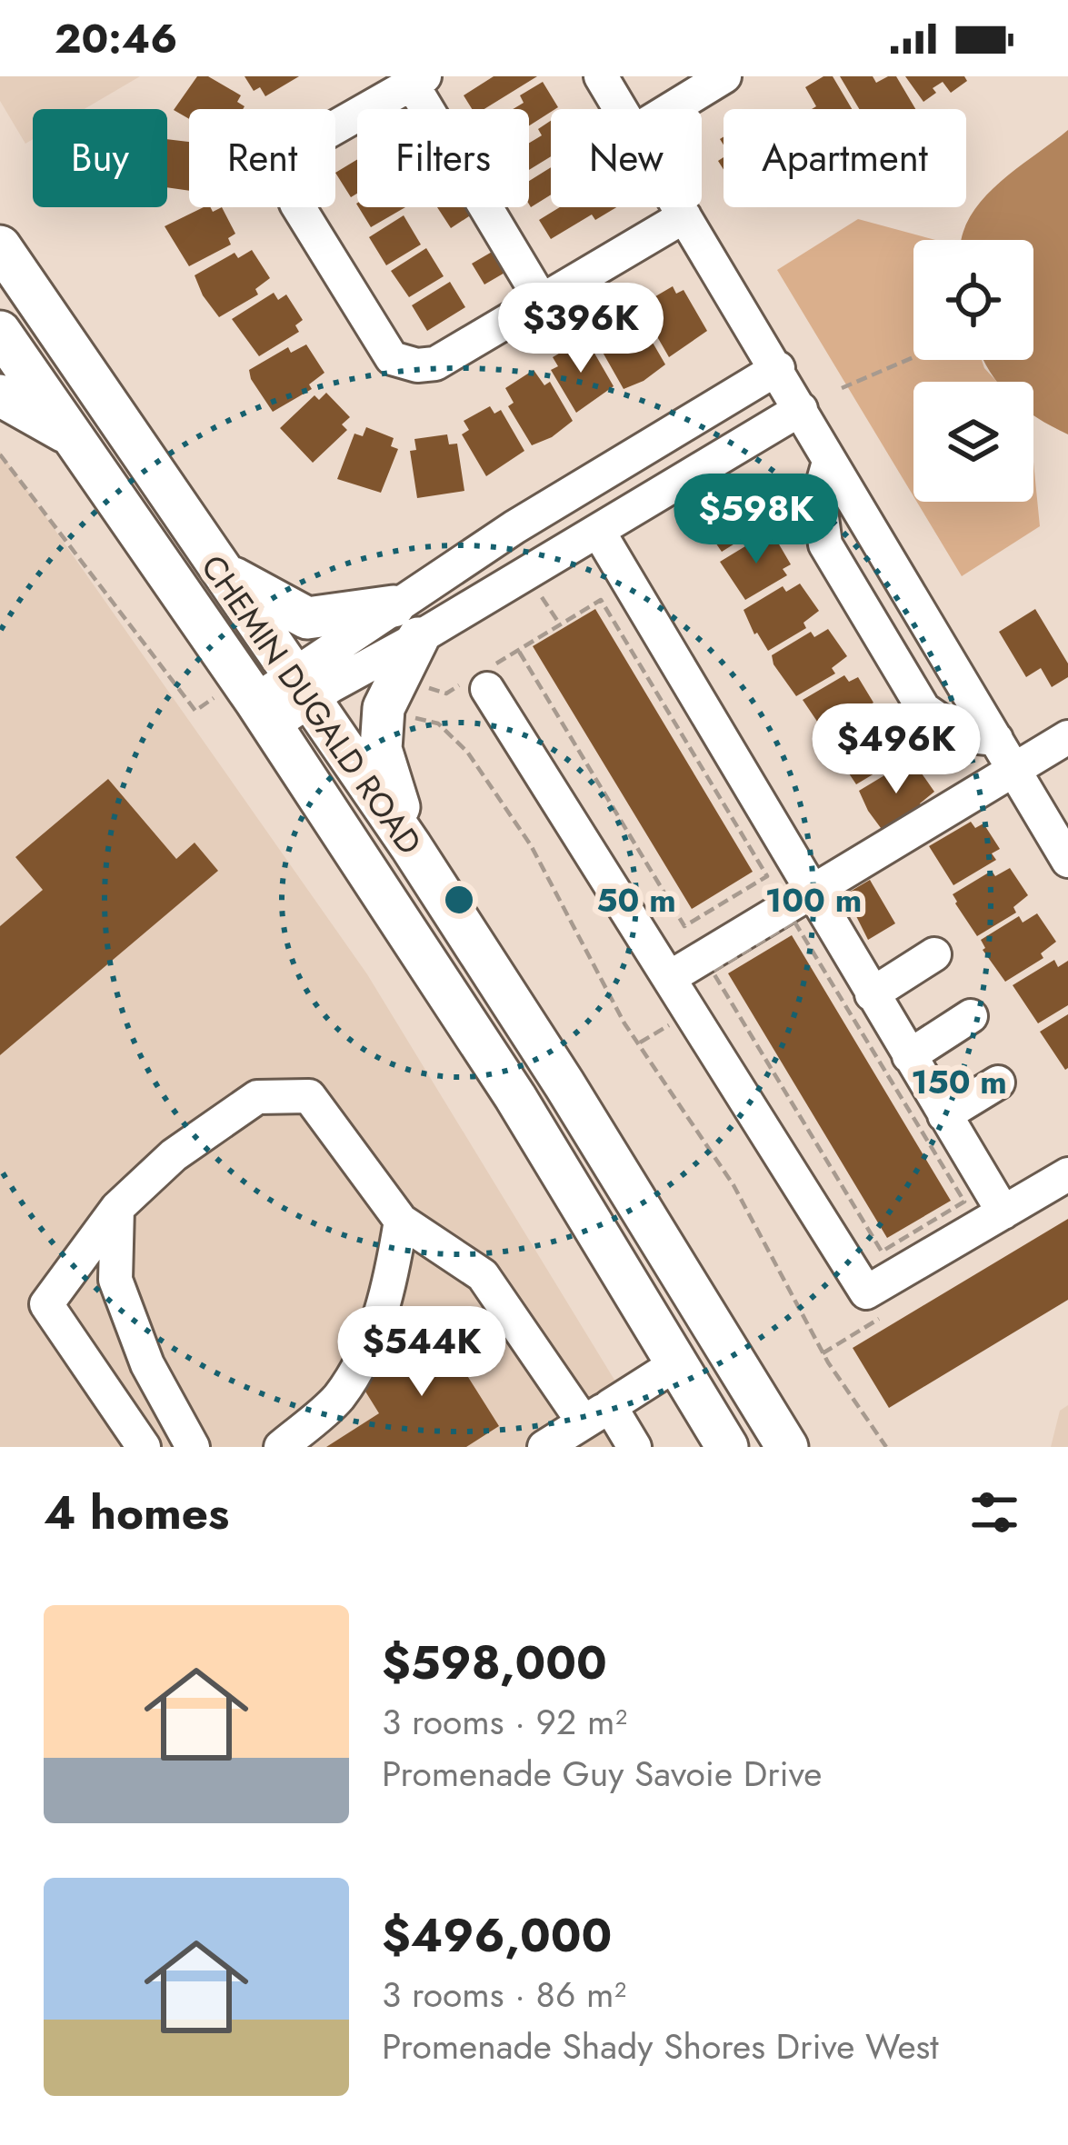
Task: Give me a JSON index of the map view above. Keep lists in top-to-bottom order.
{
  "streets": {
    "main road": ["CHEMIN DUGALD ROAD"]
  },
  "page": {
    "status": "20:46",
    "chip": [
      "Buy",
      "Rent",
      "Filters",
      "New",
      "Apartment"
    ],
    "price": [
      "$396K",
      "$598K",
      "$496K",
      "$544K"
    ],
    "heading": "4 homes",
    "list": [
      {
        "name": "$598,000",
        "note": "3 rooms · 92 m² · Promenade Guy Savoie Drive"
      },
      {
        "name": "$496,000",
        "note": "3 rooms · 86 m² · Promenade Shady Shores Drive West"
      }
    ]
  },
  "rings": ["50 m", "100 m", "150 m"]
}
